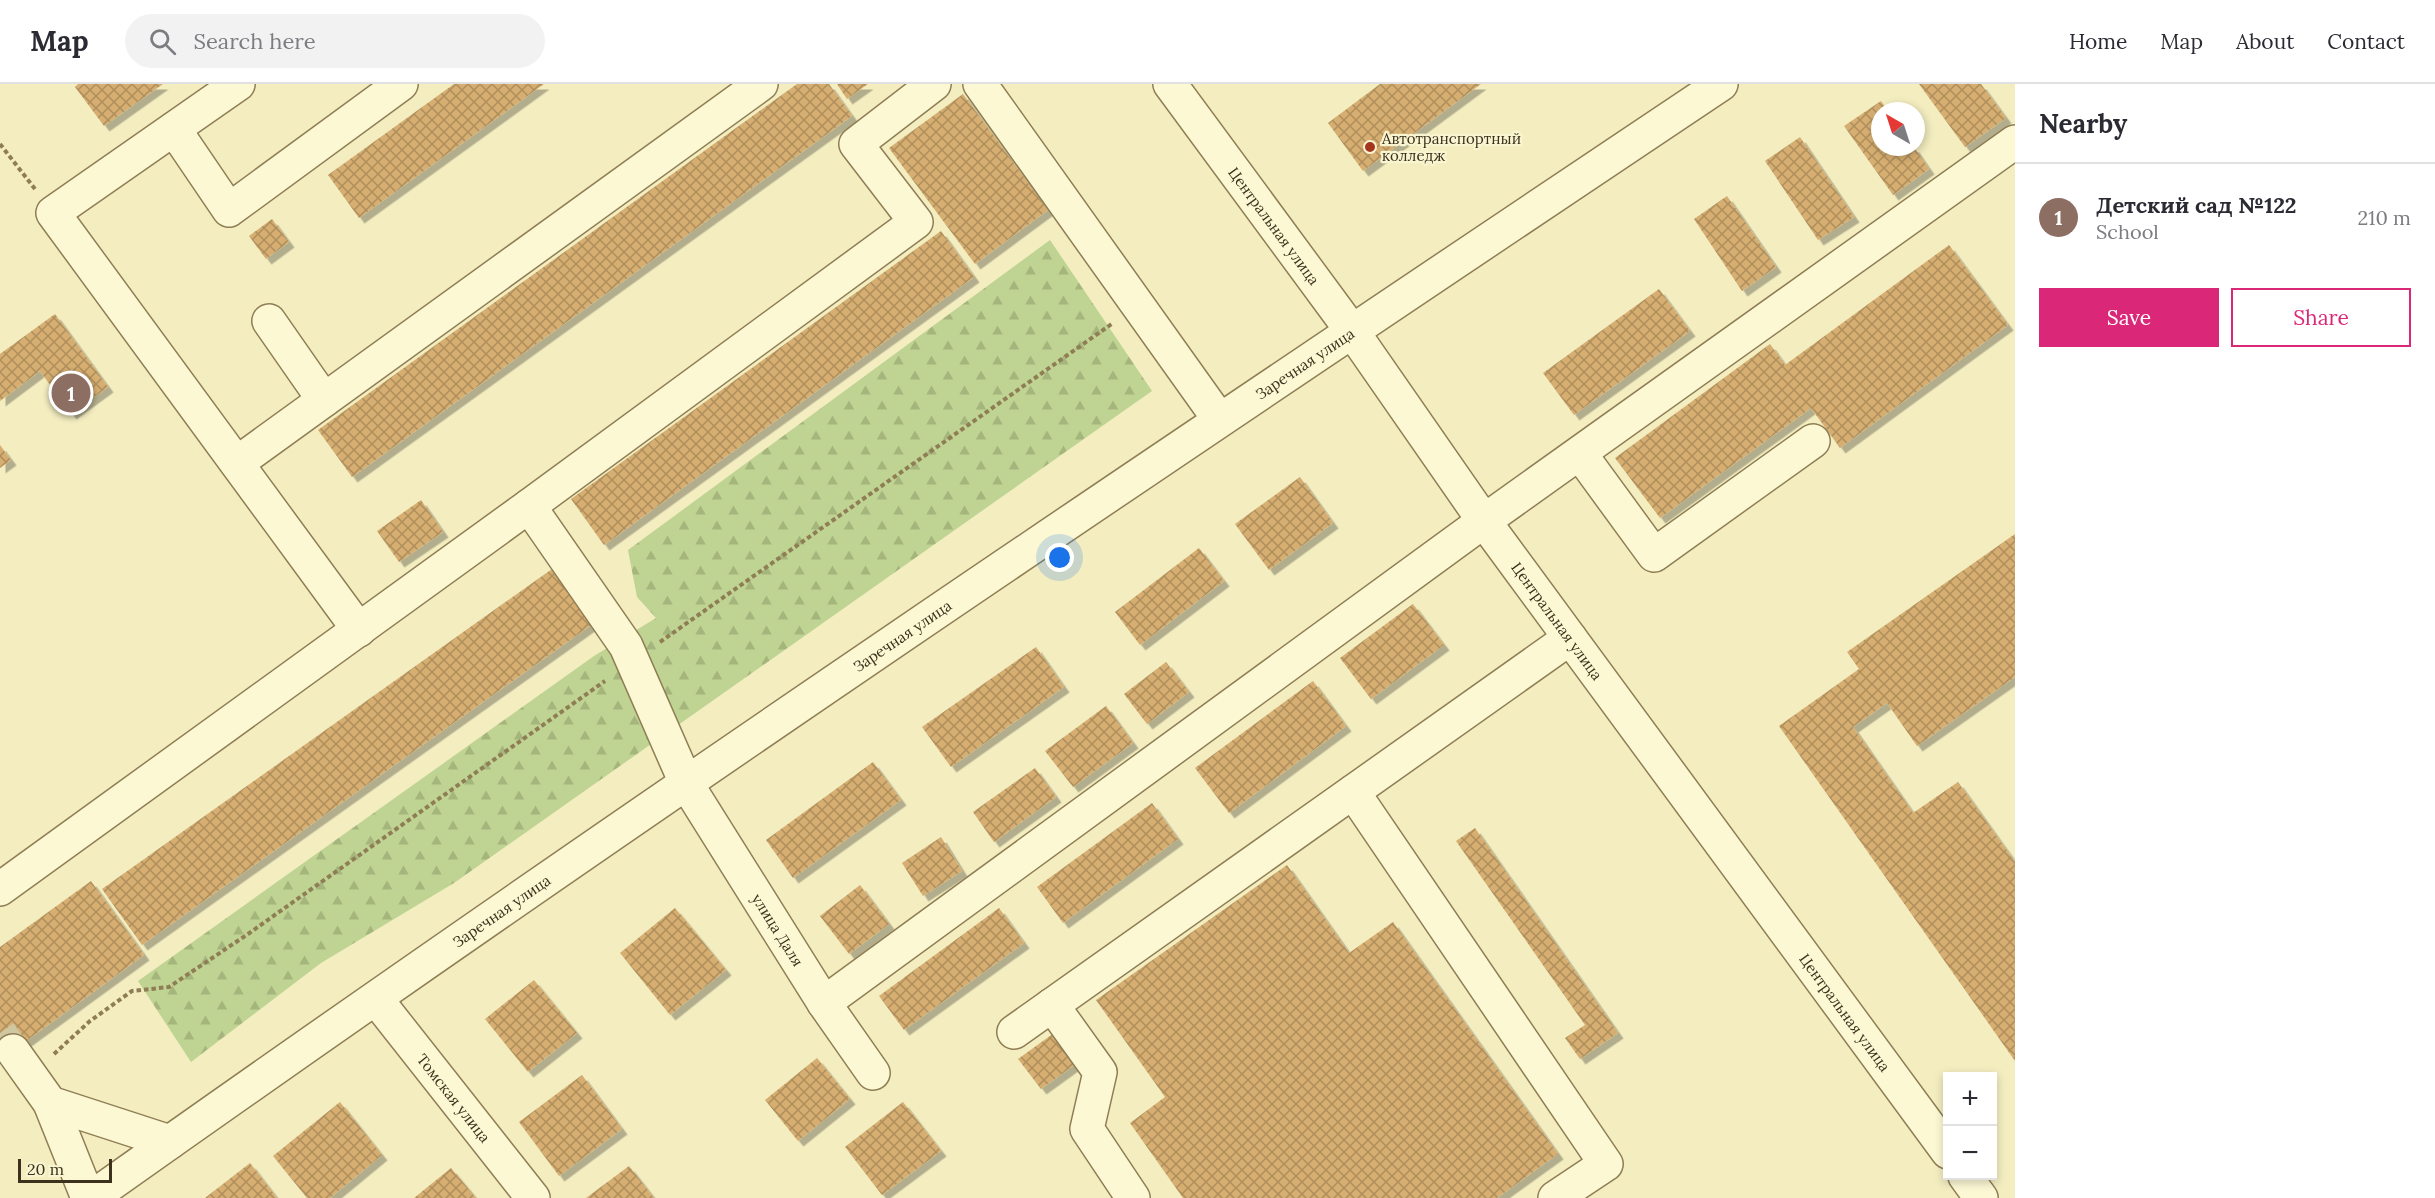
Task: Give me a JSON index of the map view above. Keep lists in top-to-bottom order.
{
  "streets": {
    "street": [
      "Центральная улица",
      "Заречная улица",
      "улица Даля",
      "Томская улица"
    ]
  },
  "crossings": [
    ["Центральная улица", "Заречная улица"],
    ["Заречная улица", "улица Даля"],
    ["Заречная улица", "Томская улица"]
  ],
  "places": ["Автотранспортный колледж"],
  "scale_bar": "20 m",
  "north": "top left",
  "page": {
    "header": "Map",
    "search": "Search here",
    "nav": [
      "Home",
      "Map",
      "About",
      "Contact"
    ],
    "heading": "Nearby",
    "list": [
      {
        "mark": "1",
        "name": "Детский сад №122",
        "note": "School",
        "value": "210 m"
      }
    ],
    "buttons": ["Save", "Share"],
    "pins": "1",
    "map_buttons": ["+", "−"],
    "scale": "20 m"
  }
}
